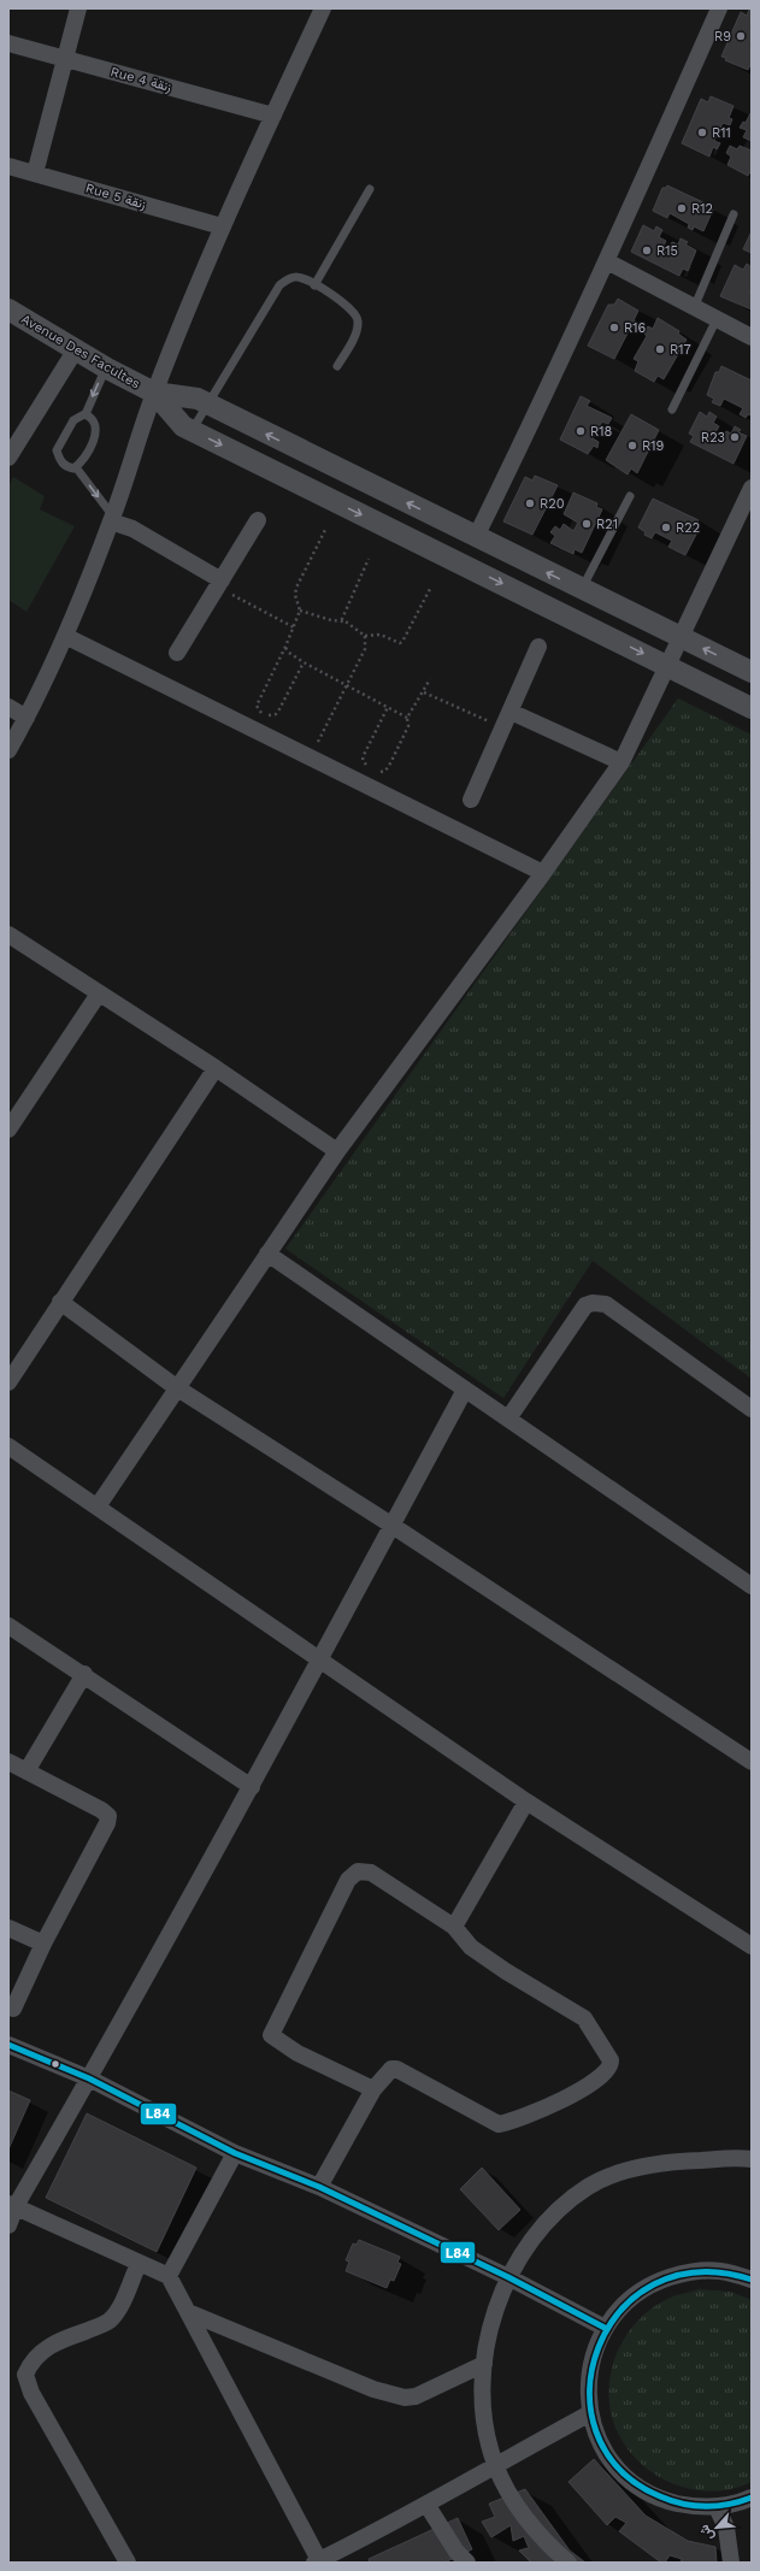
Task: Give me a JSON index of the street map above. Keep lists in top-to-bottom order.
{
  "streets": {
    "street": ["Rue 4 زنقة", "Rue 5 زنقة", "Avenue Des Facultes"]
  },
  "places": [
    "R9",
    "R11",
    "R12",
    "R15",
    "R16",
    "R17",
    "R18",
    "R23",
    "R19",
    "R20",
    "R21",
    "R22"
  ],
  "lines": ["transit line L84"],
  "north": "bottom left"
}
